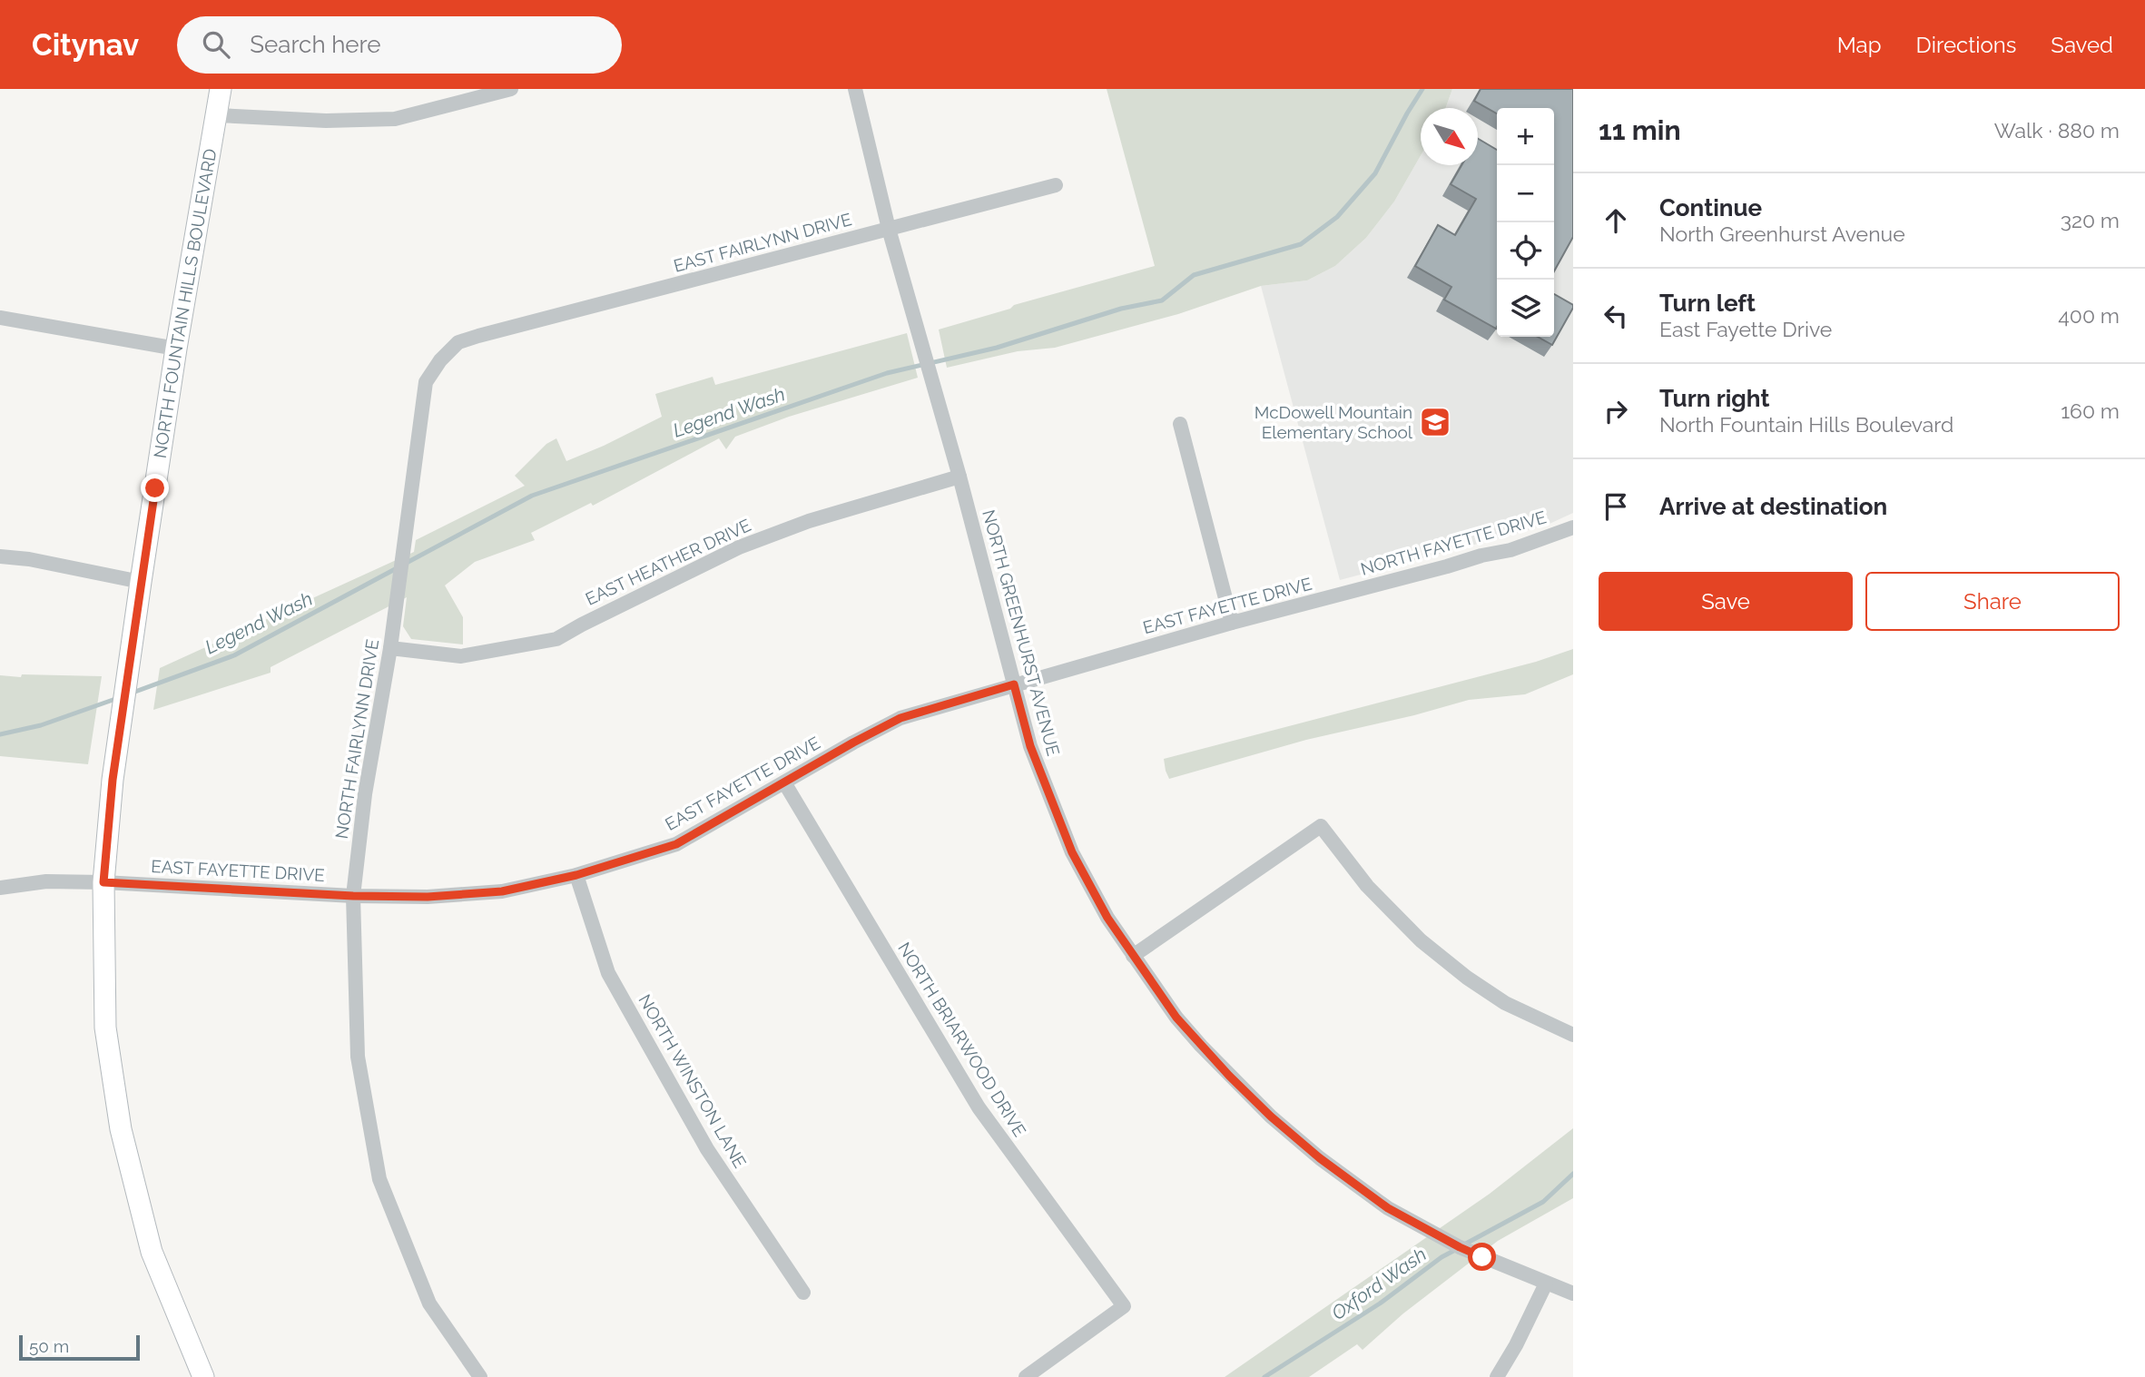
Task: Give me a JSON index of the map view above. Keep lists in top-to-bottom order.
{
  "streets": {
    "main road": ["NORTH FOUNTAIN HILLS BOULEVARD"],
    "street": [
      "EAST FAIRLYNN DRIVE",
      "NORTH FAYETTE DRIVE",
      "EAST HEATHER DRIVE",
      "EAST FAYETTE DRIVE",
      "NORTH GREENHURST AVENUE",
      "NORTH FAIRLYNN DRIVE",
      "NORTH BRIARWOOD DRIVE",
      "NORTH WINSTON LANE"
    ]
  },
  "crossings": [
    ["EAST FAIRLYNN DRIVE", "NORTH GREENHURST AVENUE"],
    ["EAST FAIRLYNN DRIVE", "NORTH FAIRLYNN DRIVE"],
    ["NORTH FOUNTAIN HILLS BOULEVARD", "EAST FAYETTE DRIVE"],
    ["NORTH FAYETTE DRIVE", "EAST FAYETTE DRIVE"],
    ["EAST HEATHER DRIVE", "NORTH GREENHURST AVENUE"],
    ["EAST HEATHER DRIVE", "NORTH FAIRLYNN DRIVE"],
    ["EAST FAYETTE DRIVE", "NORTH GREENHURST AVENUE"],
    ["EAST FAYETTE DRIVE", "NORTH FAIRLYNN DRIVE"],
    ["EAST FAYETTE DRIVE", "NORTH BRIARWOOD DRIVE"],
    ["EAST FAYETTE DRIVE", "NORTH WINSTON LANE"]
  ],
  "water": ["Legend Wash", "Oxford Wash"],
  "places": {
    "school or university": ["McDowell Mountain Elementary School"]
  },
  "scale_bar": "50 m",
  "north": "bottom right",
  "page": {
    "header": "Citynav",
    "search": "Search here",
    "nav": ["Map", "Directions", "Saved"],
    "heading": ["11 min", "Walk · 880 m"],
    "map_buttons": ["+", "−"],
    "list": [
      ["Continue", "North Greenhurst Avenue", "320 m"],
      ["Turn left", "East Fayette Drive", "400 m"],
      ["Turn right", "North Fountain Hills Boulevard", "160 m"],
      "Arrive at destination"
    ],
    "buttons": ["Save", "Share"],
    "scale": "50 m"
  }
}
